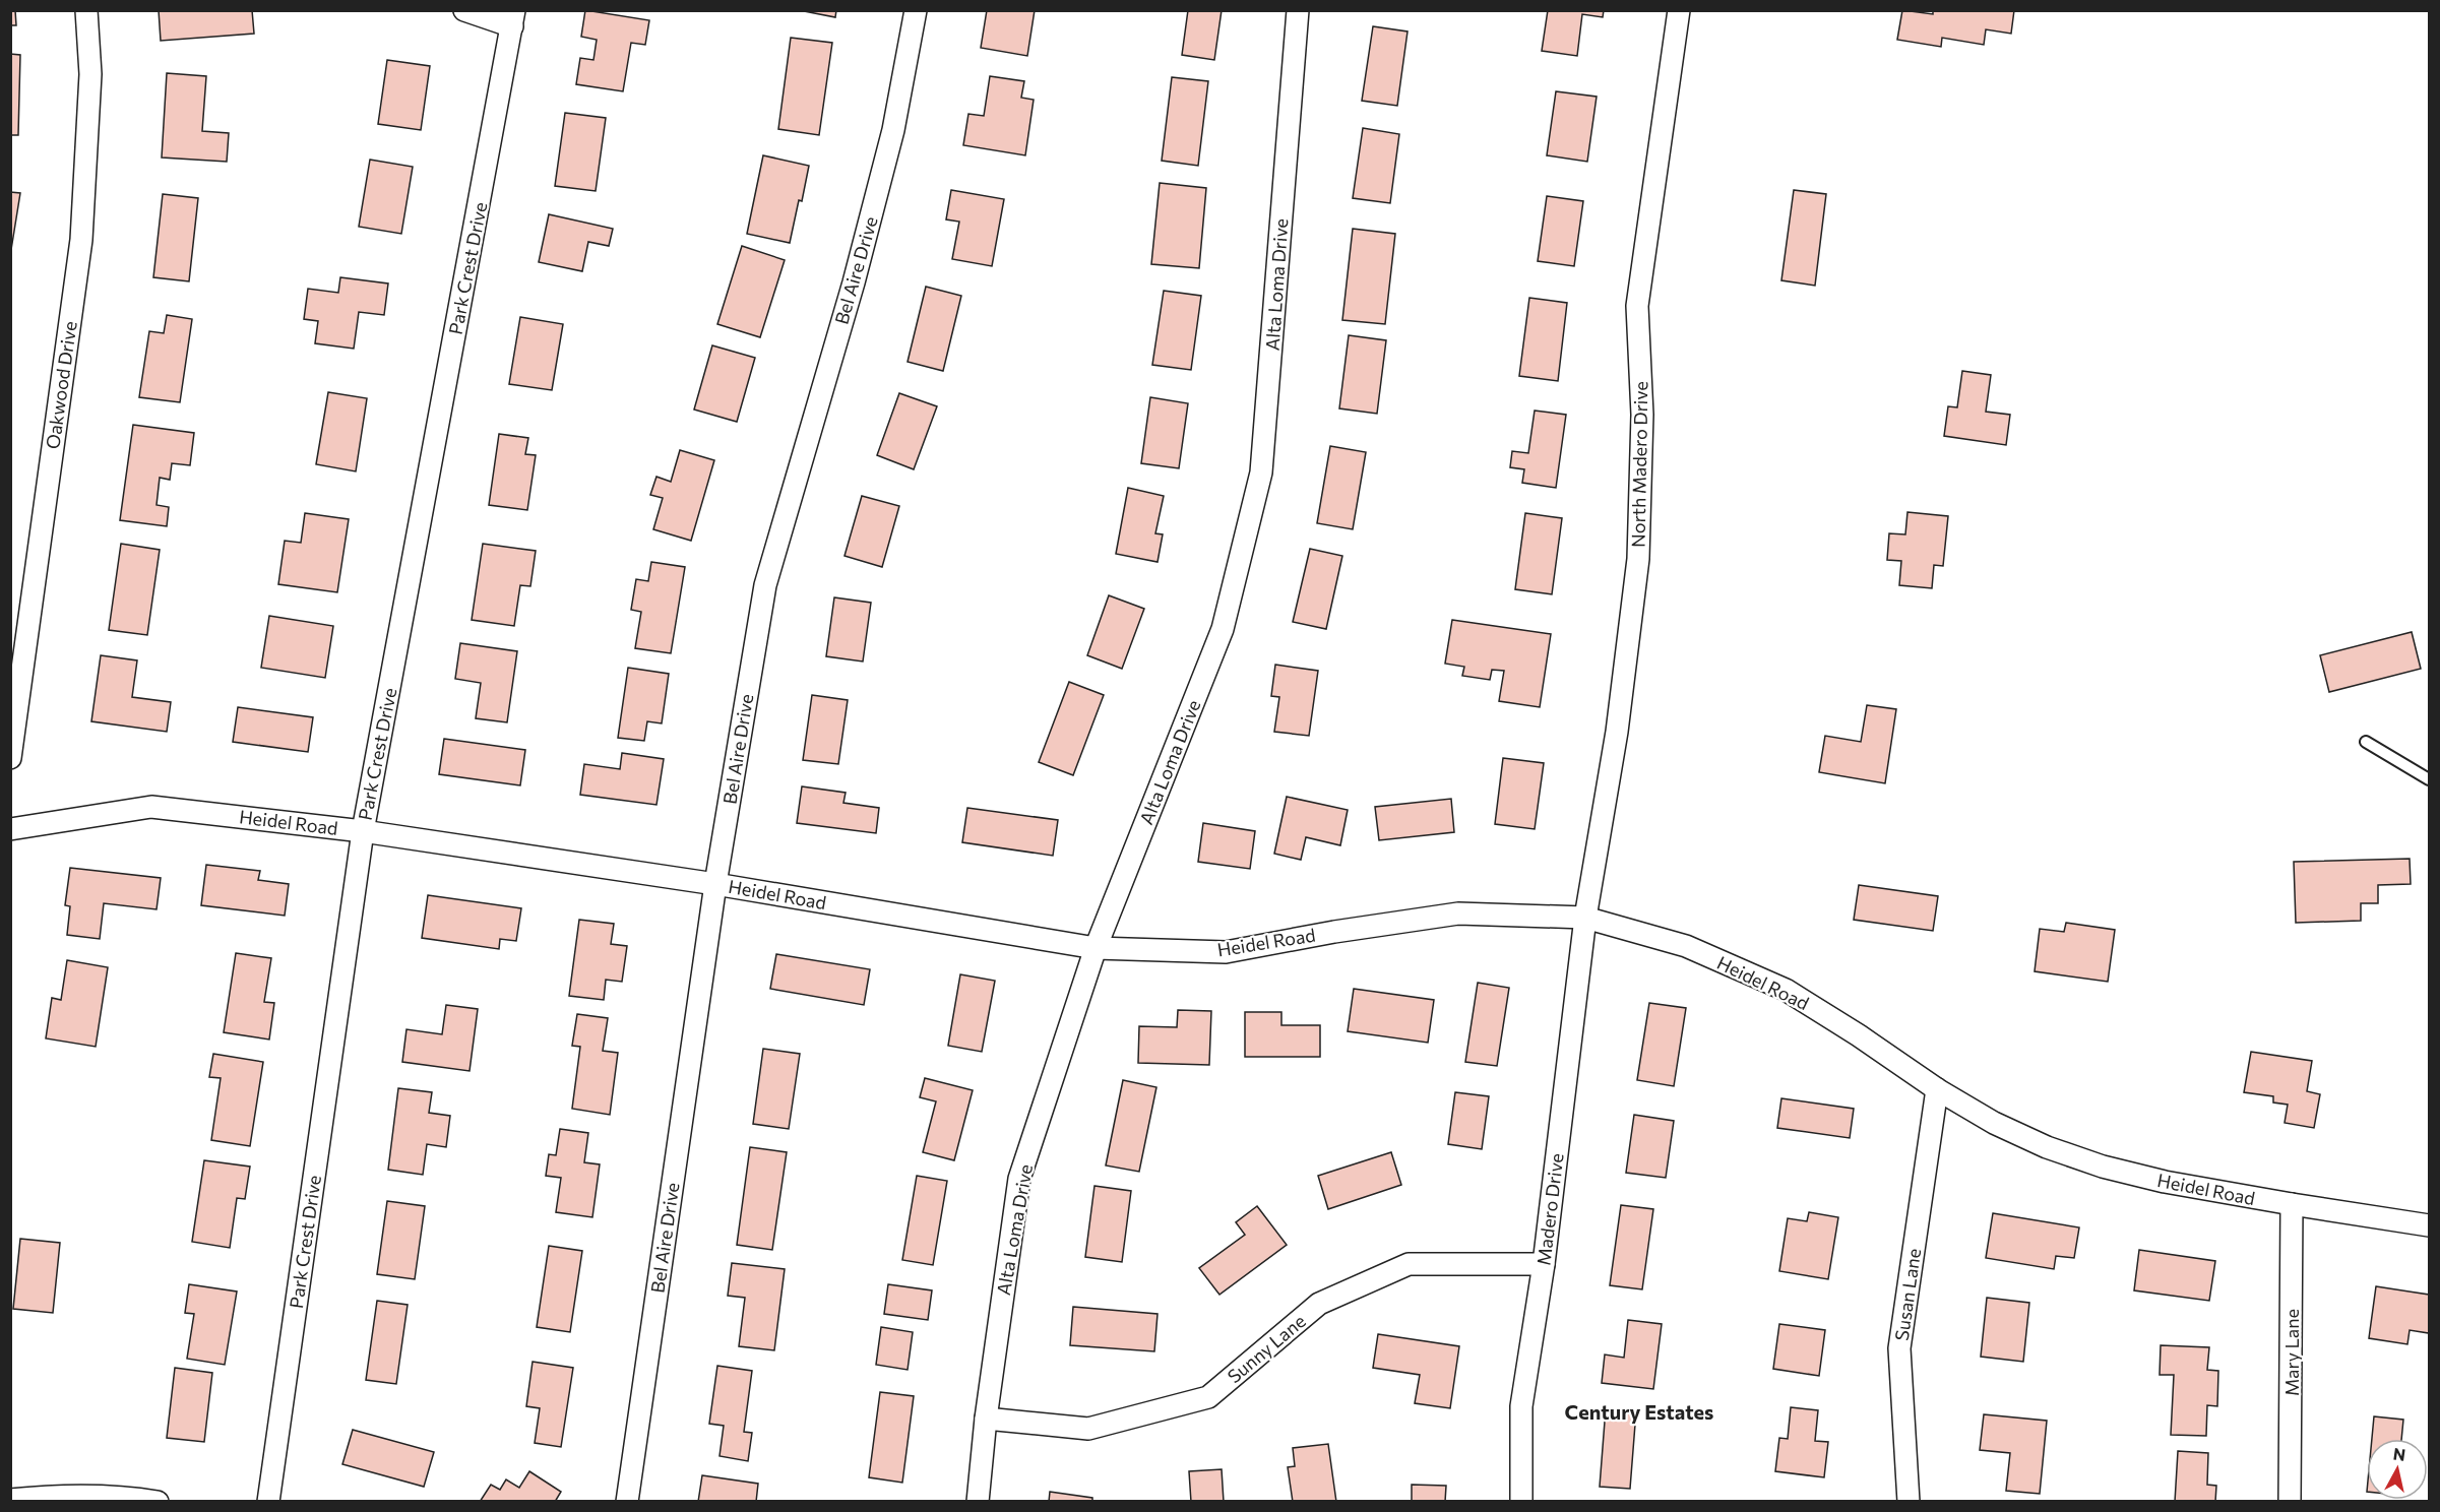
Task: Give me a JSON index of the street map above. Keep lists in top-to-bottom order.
{
  "streets": {
    "street": [
      "Park Crest Drive",
      "Bel Aire Drive",
      "Alta Loma Drive",
      "Oakwood Drive",
      "North Madero Drive",
      "Heidel Road",
      "Madero Drive",
      "Susan Lane",
      "Sunny Lane",
      "Mary Lane"
    ]
  },
  "crossings": [
    ["Park Crest Drive", "Heidel Road"],
    ["Bel Aire Drive", "Heidel Road"],
    ["Alta Loma Drive", "Heidel Road"],
    ["Alta Loma Drive", "Sunny Lane"],
    ["North Madero Drive", "Heidel Road"],
    ["North Madero Drive", "Madero Drive"],
    ["Heidel Road", "Madero Drive"],
    ["Heidel Road", "Susan Lane"],
    ["Heidel Road", "Mary Lane"],
    ["Madero Drive", "Sunny Lane"]
  ],
  "districts": ["Century Estates"],
  "north": "top"
}
